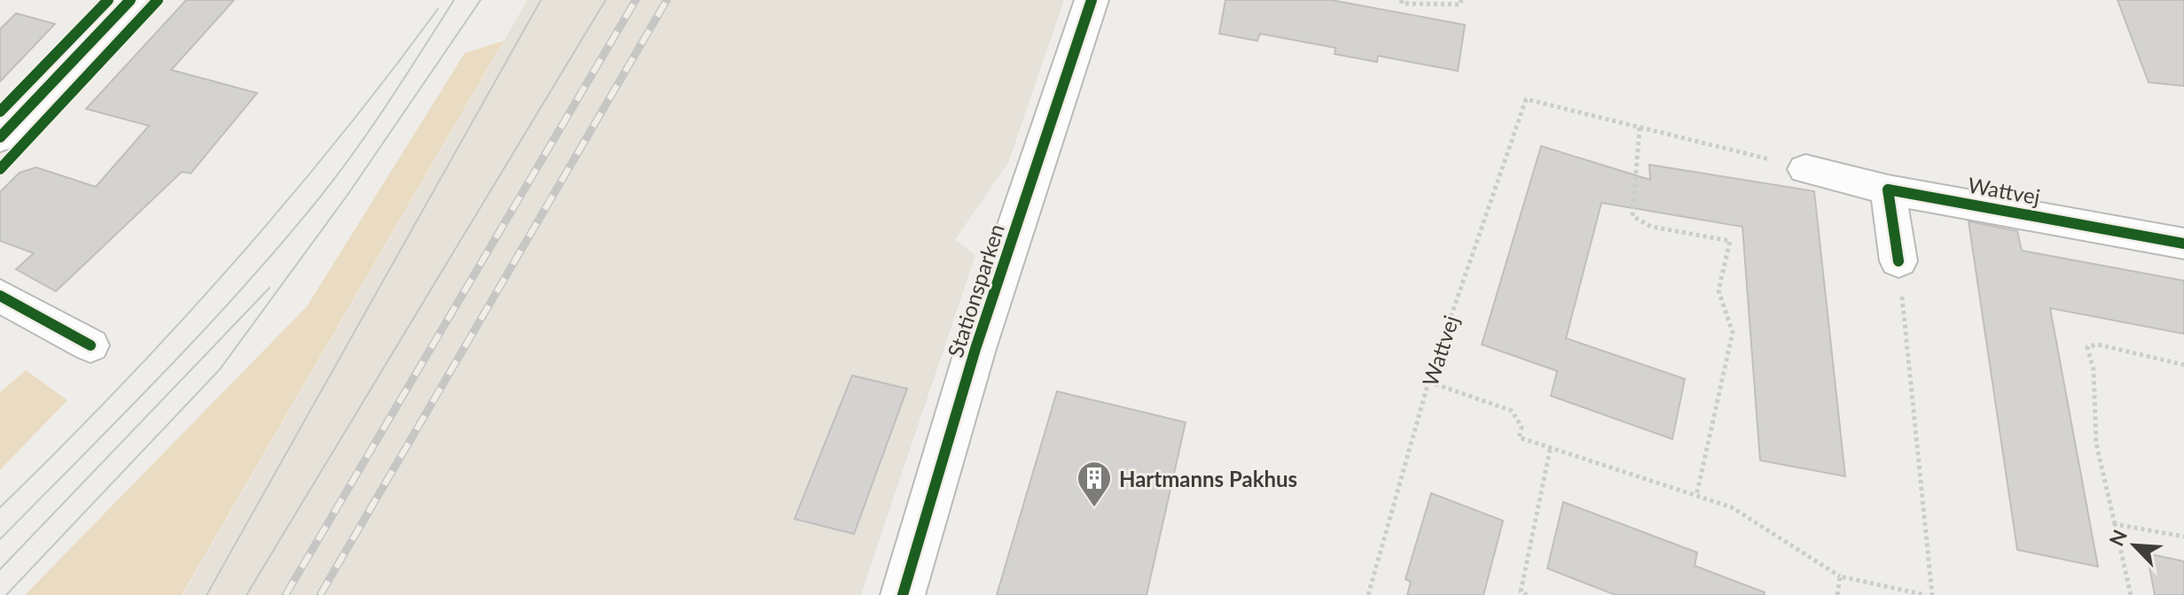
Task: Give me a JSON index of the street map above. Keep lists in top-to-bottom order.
{
  "streets": {
    "street": ["Wattvej", "Stationsparken"]
  },
  "places": {
    "building": ["Hartmanns Pakhus"]
  },
  "north": "top left"
}
